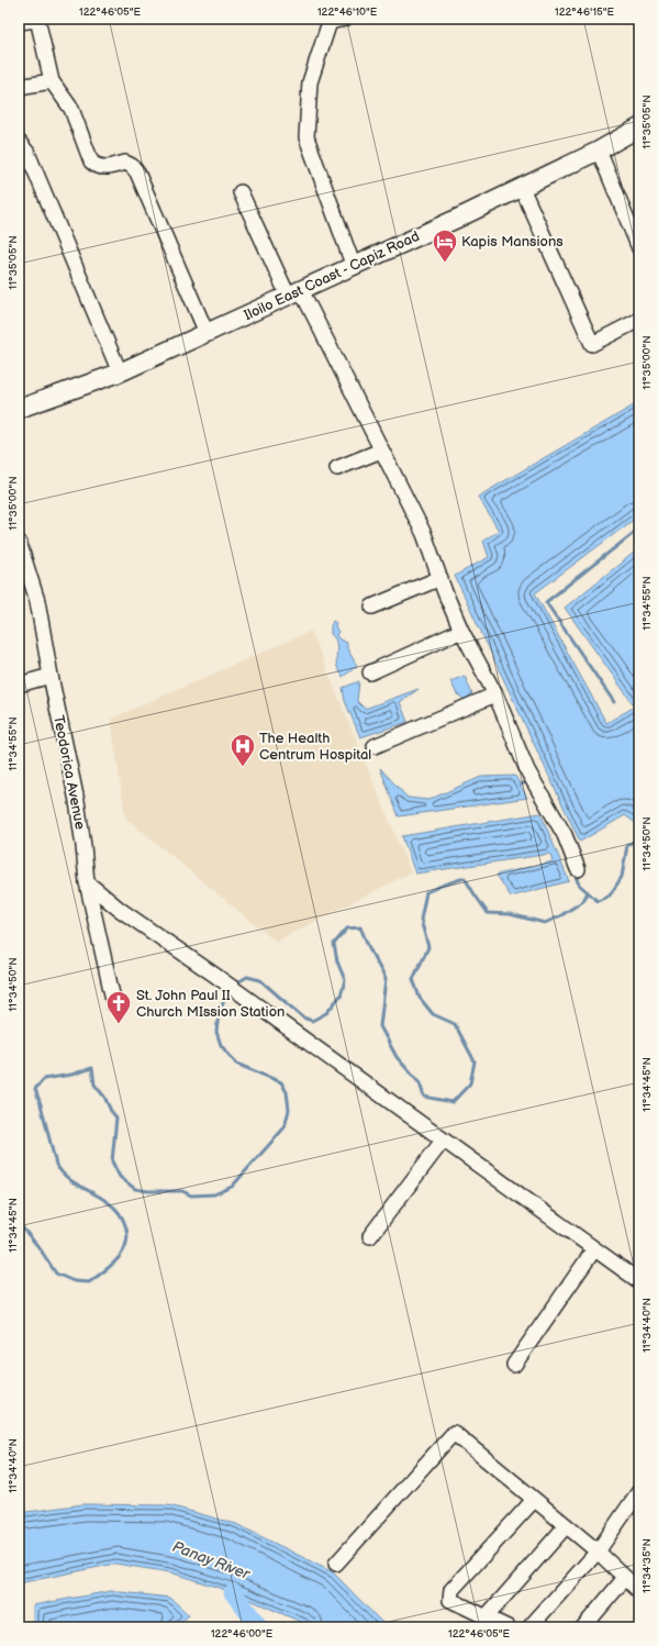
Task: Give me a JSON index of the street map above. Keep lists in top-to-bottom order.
{
  "streets": {
    "main road": ["Iloilo East Coast - Capiz Road"],
    "street": ["Teodorica Avenue"]
  },
  "water": ["Panay River"],
  "places": {
    "hotel": ["Kapis Mansions"],
    "hospital": ["The Health Centrum Hospital"],
    "church": ["St. John Paul II Church MIssion Station"]
  },
  "coordinates": [
    "122°46'05\"E",
    "122°46'10\"E",
    "122°46'15\"E",
    "11°35'05\"N",
    "11°35'00\"N",
    "11°34'55\"N",
    "11°34'50\"N",
    "11°34'45\"N",
    "11°34'40\"N",
    "11°34'35\"N",
    "122°46'00\"E"
  ]
}
